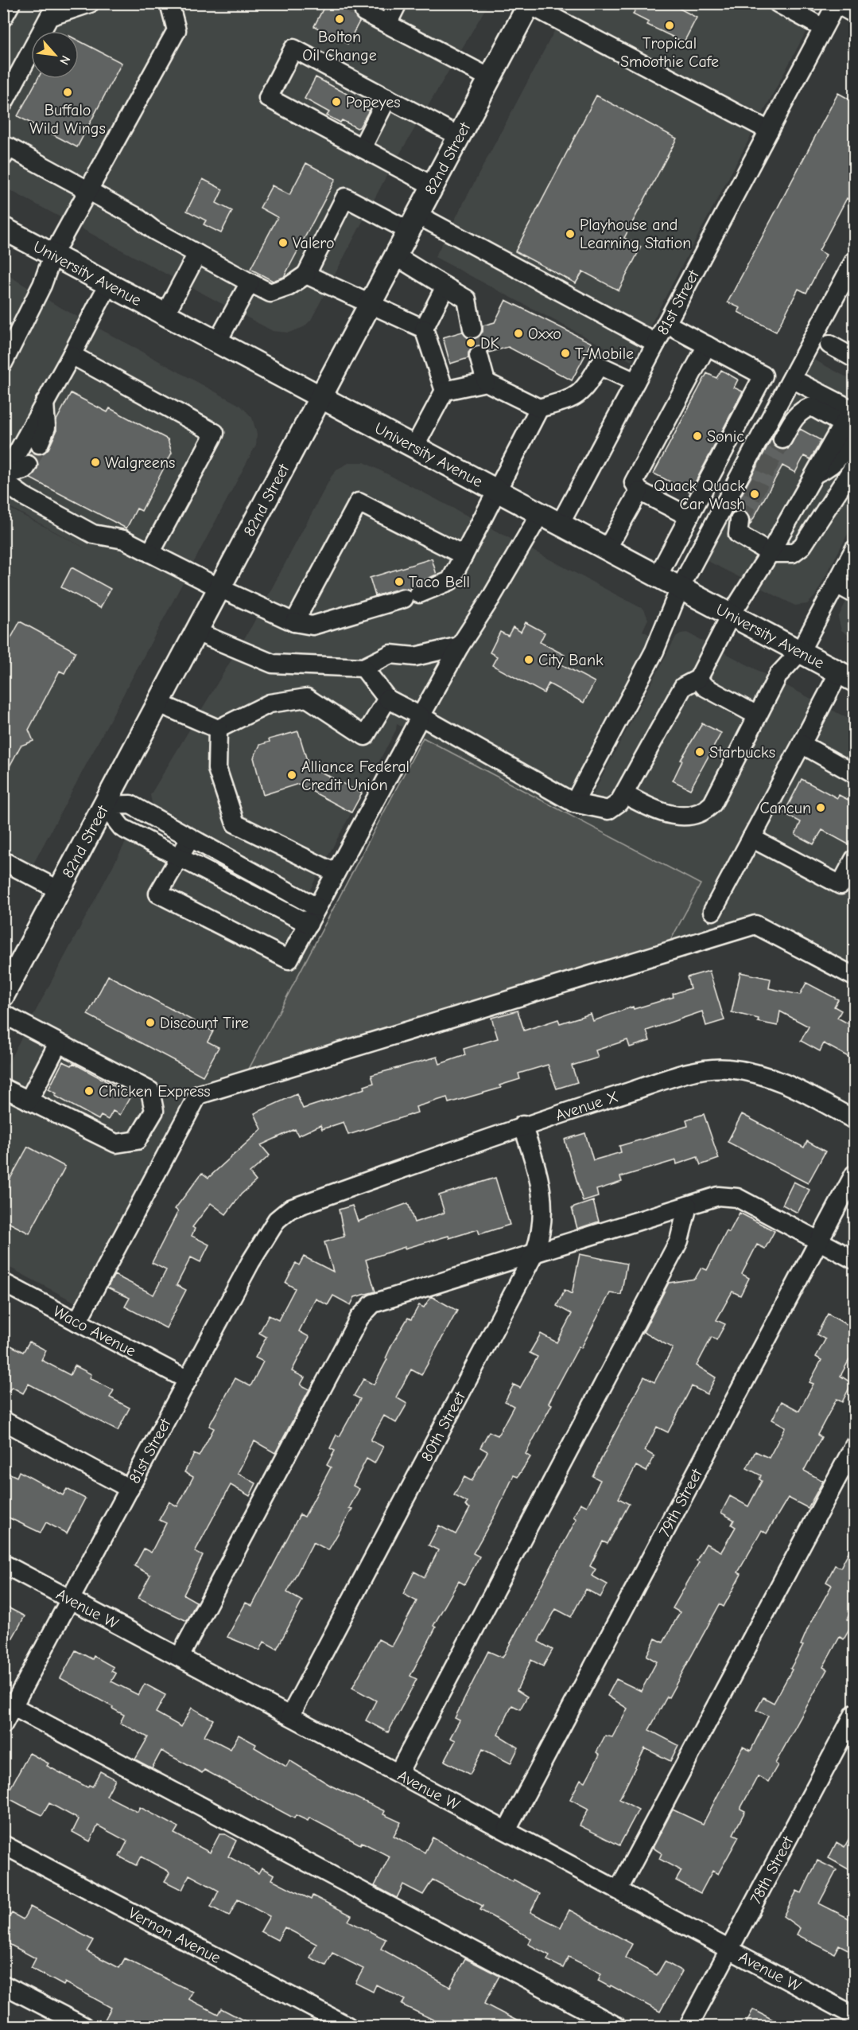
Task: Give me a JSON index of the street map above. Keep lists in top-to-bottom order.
{
  "streets": {
    "main road": ["82nd Street", "University Avenue"],
    "street": [
      "81st Street",
      "Avenue X",
      "Waco Avenue",
      "80th Street",
      "79th Street",
      "Avenue W",
      "78th Street",
      "Vernon Avenue"
    ]
  },
  "crossings": [
    ["82nd Street", "University Avenue"],
    ["University Avenue", "81st Street"],
    ["81st Street", "Avenue X"],
    ["81st Street", "Waco Avenue"],
    ["81st Street", "Avenue W"],
    ["Avenue X", "80th Street"],
    ["80th Street", "Avenue W"],
    ["79th Street", "Avenue W"],
    ["Avenue W", "78th Street"]
  ],
  "places": [
    "Bolton Oil Change",
    "Tropical Smoothie Cafe",
    "Buffalo Wild Wings",
    "Popeyes",
    "Playhouse and Learning Station",
    "Valero",
    "Oxxo",
    "DK",
    "T-Mobile",
    "Sonic",
    "Walgreens",
    "Quack Quack Car Wash",
    "Taco Bell",
    "City Bank",
    "Starbucks",
    "Alliance Federal Credit Union",
    "Cancun",
    "Discount Tire",
    "Chicken Express"
  ],
  "north": "bottom right"
}
